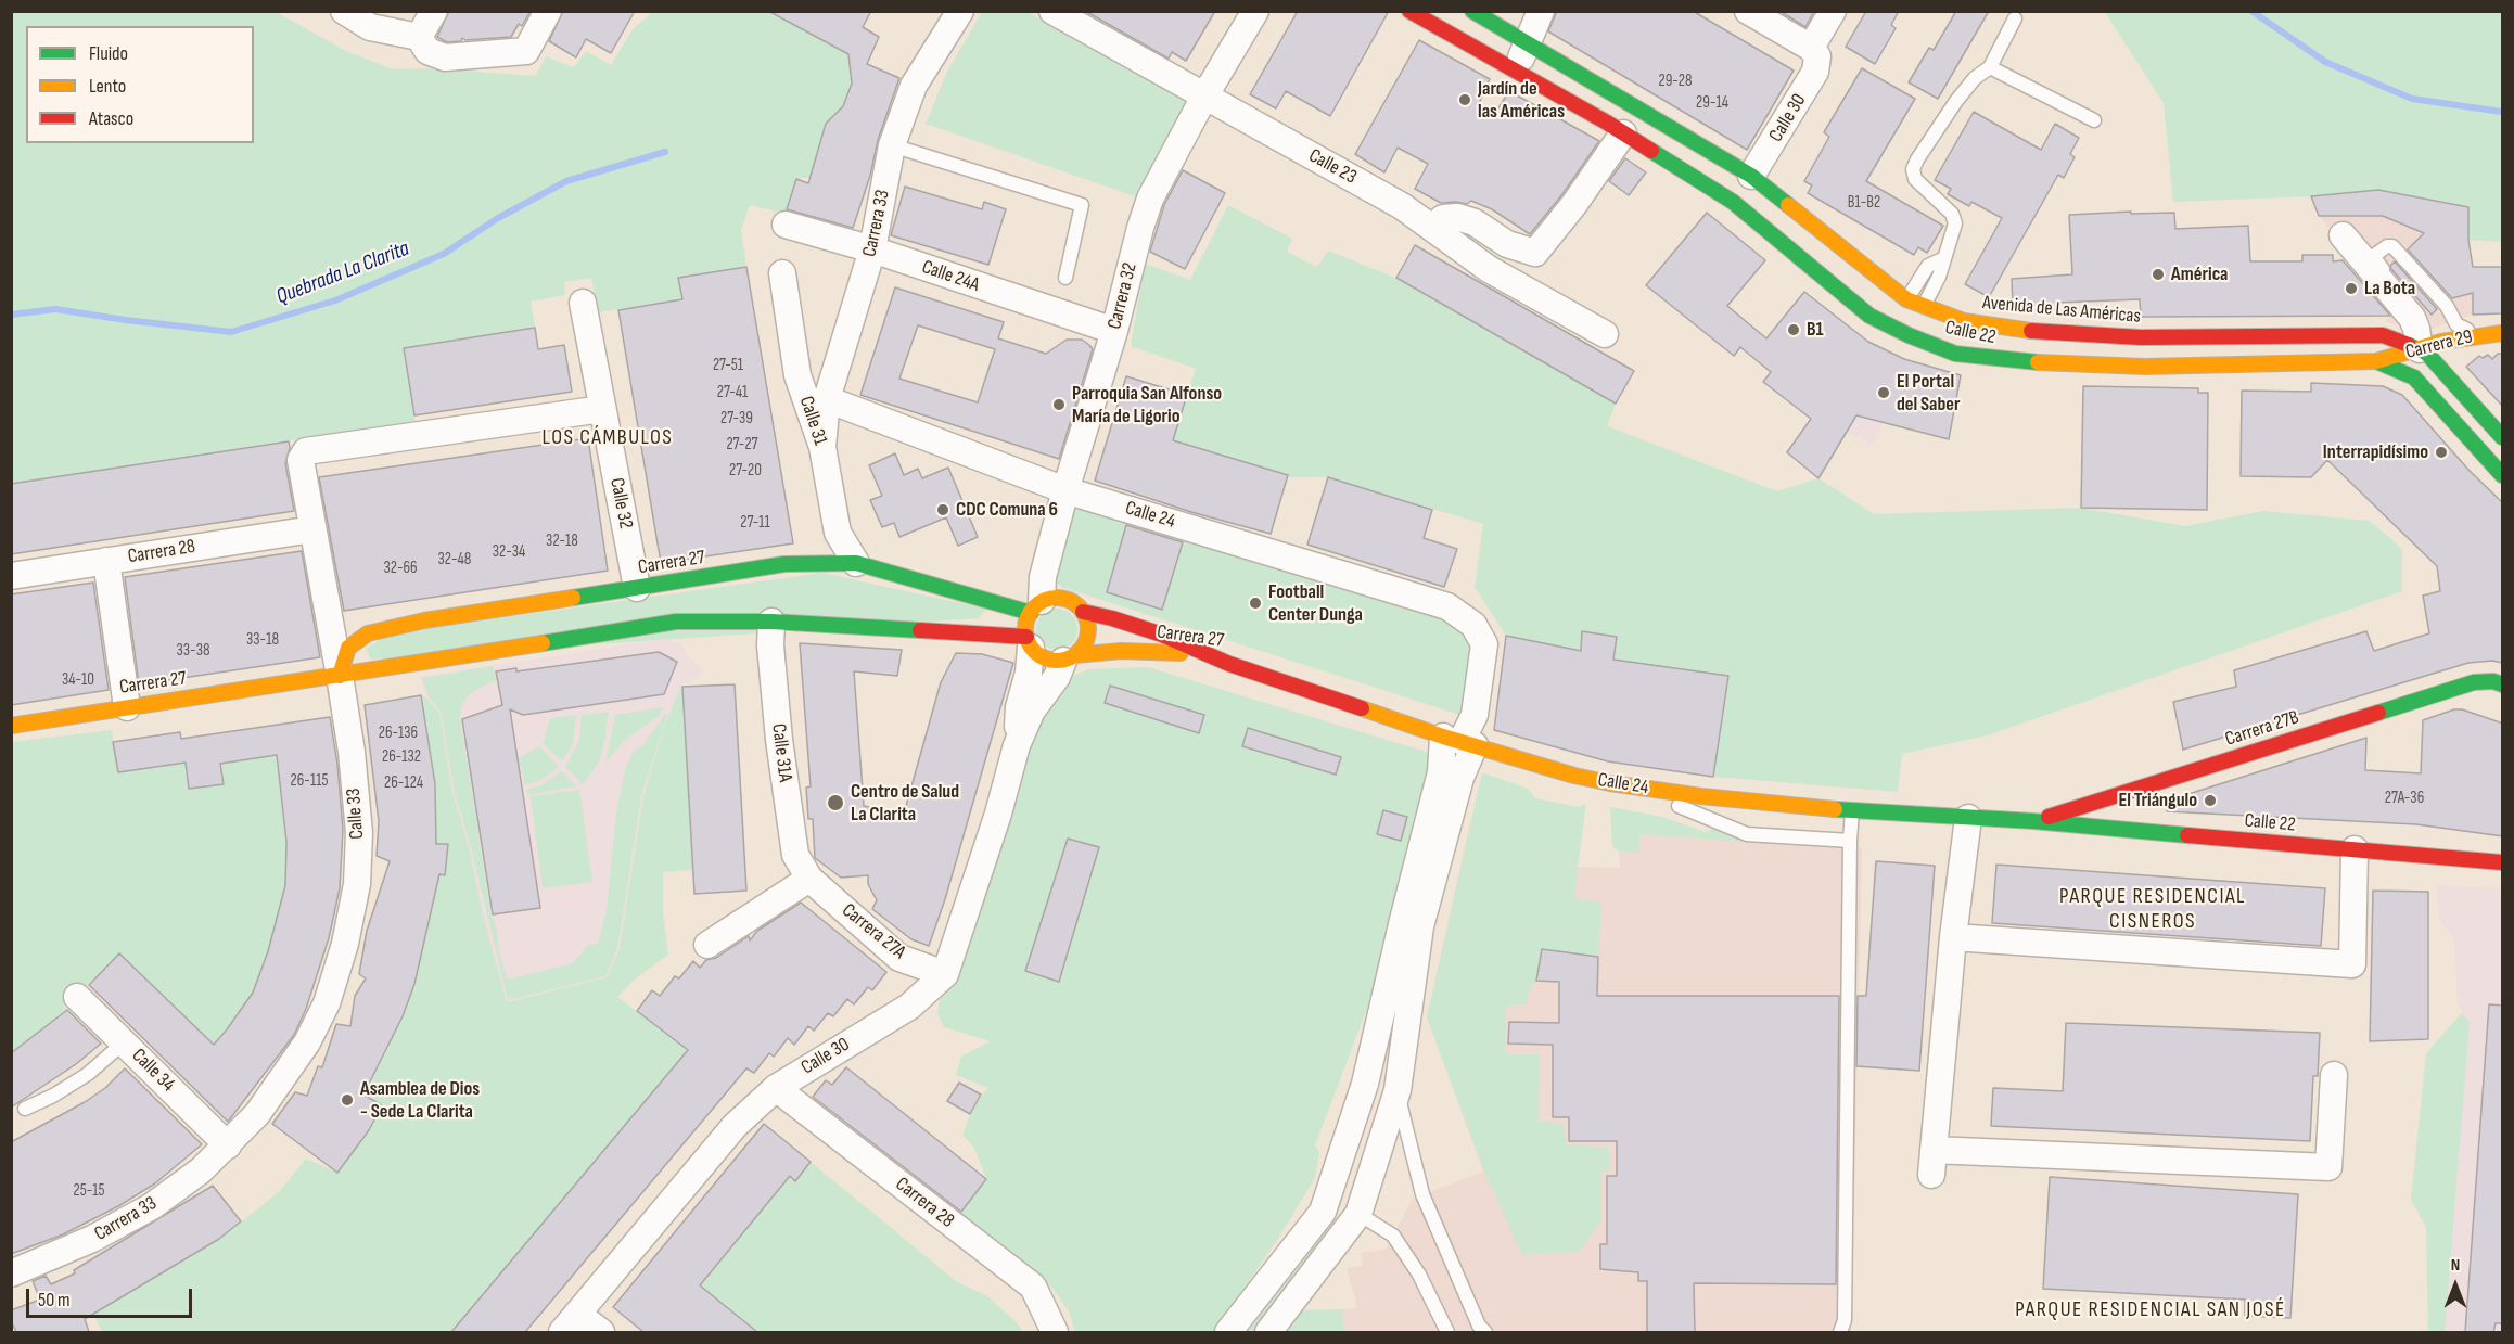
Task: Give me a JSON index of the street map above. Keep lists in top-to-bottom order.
{
  "streets": {
    "street": [
      "Calle 30",
      "Calle 23",
      "Carrera 33",
      "Calle 24A",
      "Carrera 32",
      "Avenida de Las Américas",
      "Calle 22",
      "Carrera 29",
      "Calle 31",
      "Calle 32",
      "Calle 24",
      "Carrera 28",
      "Carrera 27",
      "Carrera 27B",
      "Calle 31A",
      "Calle 33",
      "Carrera 27A",
      "Calle 34"
    ]
  },
  "crossings": [
    ["Calle 30", "Carrera 32"],
    ["Calle 30", "Avenida de Las Américas"],
    ["Calle 30", "Carrera 28"],
    ["Calle 30", "Carrera 27"],
    ["Calle 30", "Carrera 27A"],
    ["Calle 23", "Carrera 32"],
    ["Carrera 33", "Calle 24A"],
    ["Carrera 33", "Calle 31"],
    ["Carrera 33", "Calle 24"],
    ["Carrera 33", "Calle 33"],
    ["Carrera 33", "Calle 34"],
    ["Calle 24A", "Carrera 32"],
    ["Carrera 32", "Calle 24"],
    ["Carrera 32", "Carrera 27"],
    ["Avenida de Las Américas", "Carrera 29"],
    ["Calle 22", "Carrera 29"],
    ["Calle 22", "Calle 24"],
    ["Calle 22", "Carrera 27B"],
    ["Calle 31", "Carrera 27"],
    ["Calle 32", "Carrera 27"],
    ["Calle 32", "Calle 33"],
    ["Calle 24", "Carrera 27"],
    ["Calle 24", "Carrera 27B"],
    ["Carrera 28", "Calle 33"],
    ["Carrera 27", "Calle 31A"],
    ["Carrera 27", "Calle 33"],
    ["Calle 31A", "Carrera 27A"],
    ["Calle 33", "Calle 34"]
  ],
  "districts": ["LOS CÁMBULOS", "PARQUE RESIDENCIAL CISNEROS", "PARQUE RESIDENCIAL SAN JOSÉ"],
  "water": ["Quebrada La Clarita"],
  "places": [
    "Jardín de las Américas",
    "América",
    "La Bota",
    "B1",
    "El Portal del Saber",
    "Parroquia San Alfonso María de Ligorio",
    "Interrapidísimo",
    "CDC Comuna 6",
    "Football Center Dunga",
    "El Triángulo",
    "Centro de Salud La Clarita",
    "Asamblea de Dios - Sede La Clarita"
  ],
  "house_numbers": [
    "29-28",
    "29-14",
    "B1-B2",
    "27-51",
    "27-41",
    "27-39",
    "27-27",
    "27-20",
    "27-11",
    "32-18",
    "32-34",
    "32-48",
    "32-66",
    "33-18",
    "33-38",
    "34-10",
    "26-136",
    "26-132",
    "26-115",
    "26-124",
    "27A-36",
    "25-15"
  ],
  "legend": ["Fluido", "Lento", "Atasco"],
  "scale_bar": "50 m",
  "north": "top"
}
